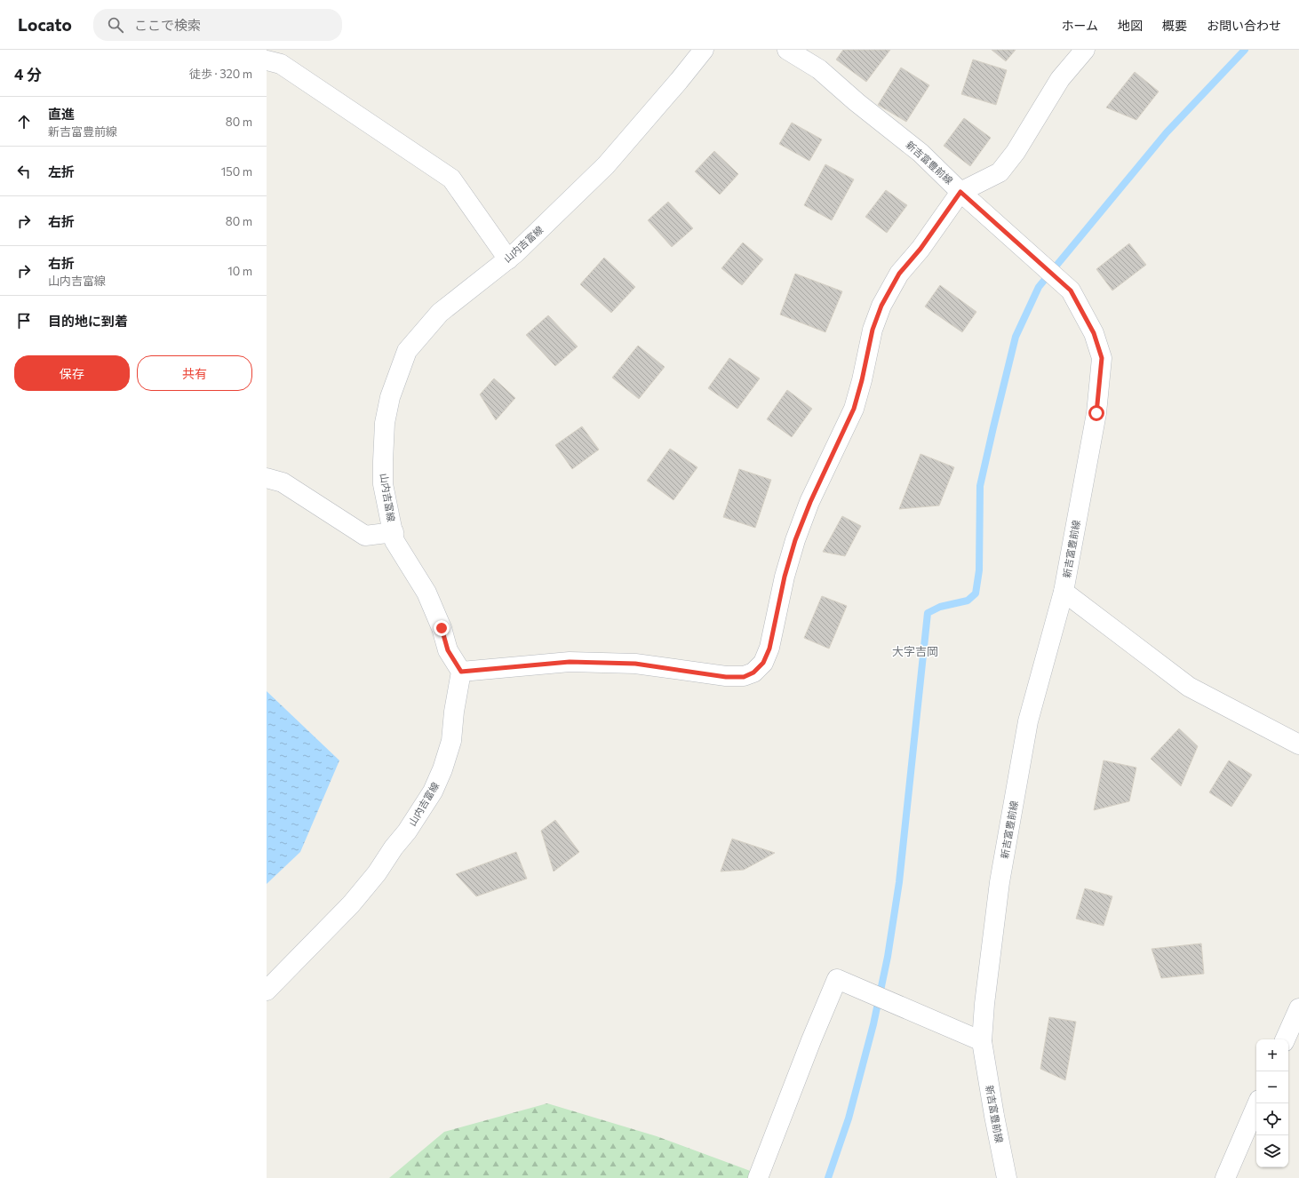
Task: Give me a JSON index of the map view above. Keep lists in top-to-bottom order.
{
  "streets": {
    "main road": ["新吉富豊前線", "山内吉富線"]
  },
  "districts": ["大字吉岡"],
  "page": {
    "header": "Locato",
    "search": "ここで検索",
    "nav": [
      "ホーム",
      "地図",
      "概要",
      "お問い合わせ"
    ],
    "heading": ["4 分", "徒歩 · 320 m"],
    "list": [
      ["直進", "新吉富豊前線", "80 m"],
      ["左折", "150 m"],
      ["右折", "80 m"],
      ["右折", "山内吉富線", "10 m"],
      "目的地に到着"
    ],
    "buttons": ["保存", "共有"],
    "map_buttons": ["+", "−"]
  }
}
